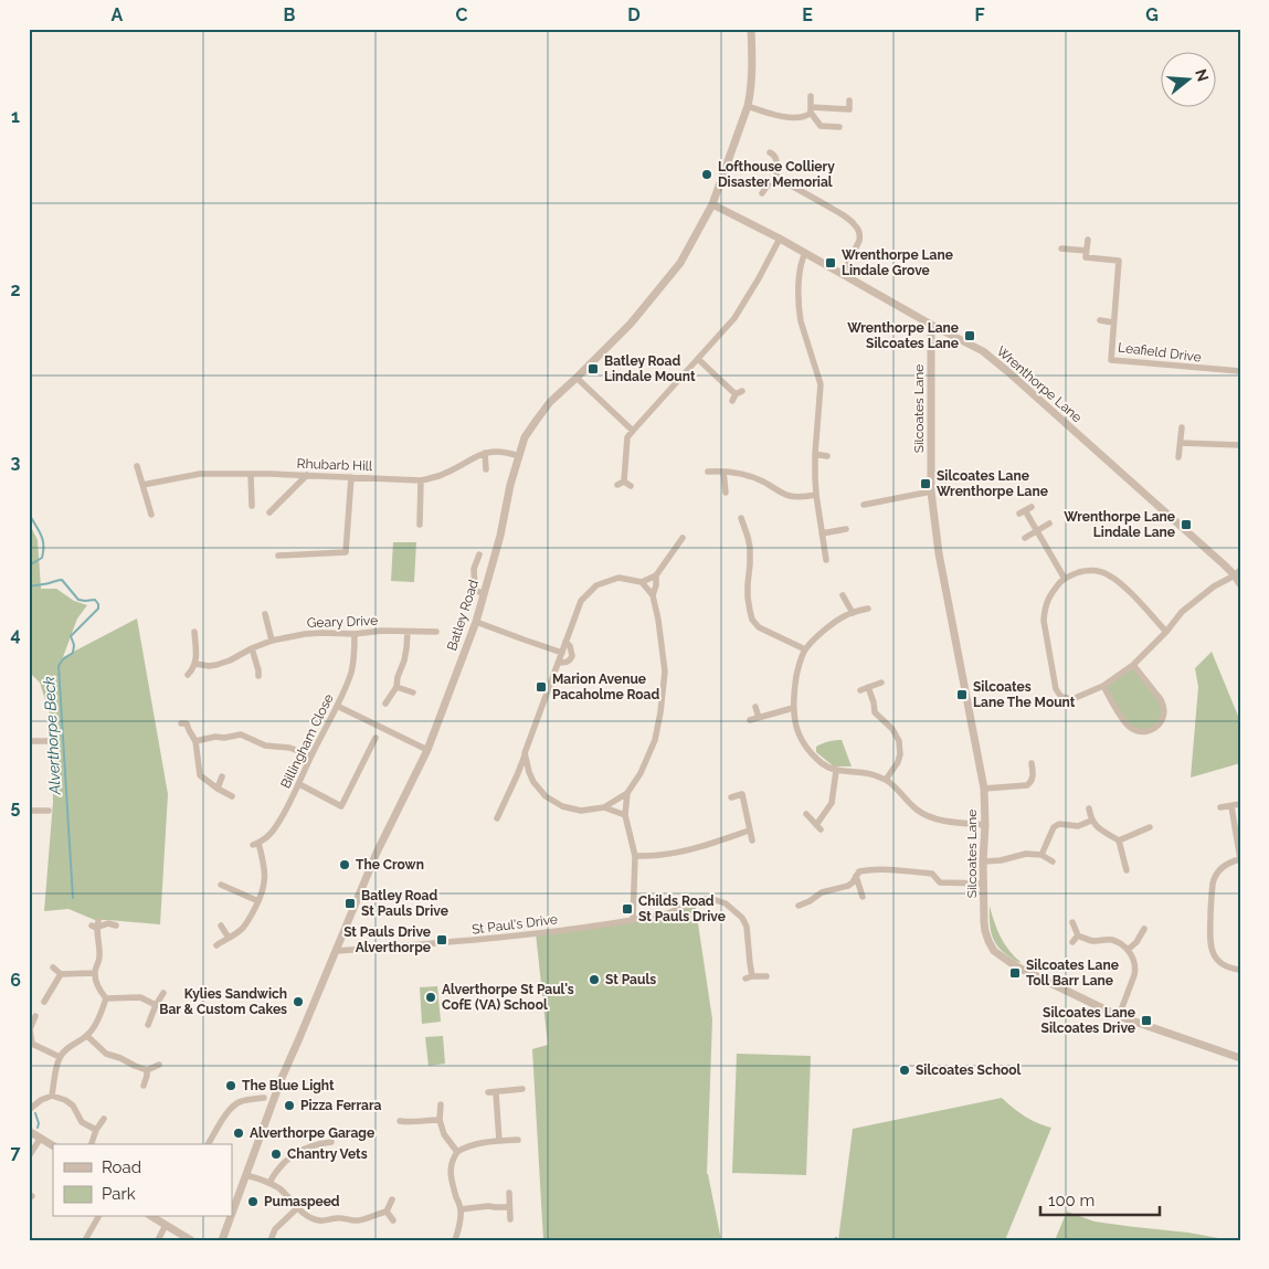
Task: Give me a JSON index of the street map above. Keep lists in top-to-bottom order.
{
  "streets": {
    "street": [
      "Leafield Drive",
      "Wrenthorpe Lane",
      "Silcoates Lane",
      "Rhubarb Hill",
      "Batley Road",
      "Geary Drive",
      "Billingham Close",
      "St Paul's Drive"
    ]
  },
  "crossings": [
    ["Wrenthorpe Lane", "Silcoates Lane"],
    ["Wrenthorpe Lane", "Batley Road"],
    ["Batley Road", "St Paul's Drive"],
    ["Geary Drive", "Billingham Close"]
  ],
  "water": ["Alverthorpe Beck"],
  "places": {
    "other": [
      "Lofthouse Colliery Disaster Memorial",
      "The Crown",
      "St Pauls",
      "Alverthorpe St Paul's CofE (VA) School",
      "Kylies Sandwich Bar & Custom Cakes",
      "Silcoates School",
      "The Blue Light",
      "Pizza Ferrara",
      "Alverthorpe Garage",
      "Chantry Vets",
      "Pumaspeed"
    ],
    "transit": [
      "Wrenthorpe Lane Lindale Grove",
      "Wrenthorpe Lane Silcoates Lane",
      "Batley Road Lindale Mount",
      "Silcoates Lane Wrenthorpe Lane",
      "Wrenthorpe Lane Lindale Lane",
      "Marion Avenue Pacaholme Road",
      "Silcoates Lane The Mount",
      "Batley Road St Pauls Drive",
      "Childs Road St Pauls Drive",
      "St Pauls Drive Alverthorpe",
      "Silcoates Lane Toll Barr Lane",
      "Silcoates Lane Silcoates Drive"
    ]
  },
  "legend": ["Road", "Park"],
  "scale_bar": "100 m",
  "north": "right",
  "grid": {
    "columns": [
      "A",
      "B",
      "C",
      "D",
      "E",
      "F",
      "G"
    ],
    "rows": [
      "1",
      "2",
      "3",
      "4",
      "5",
      "6",
      "7"
    ]
  }
}
